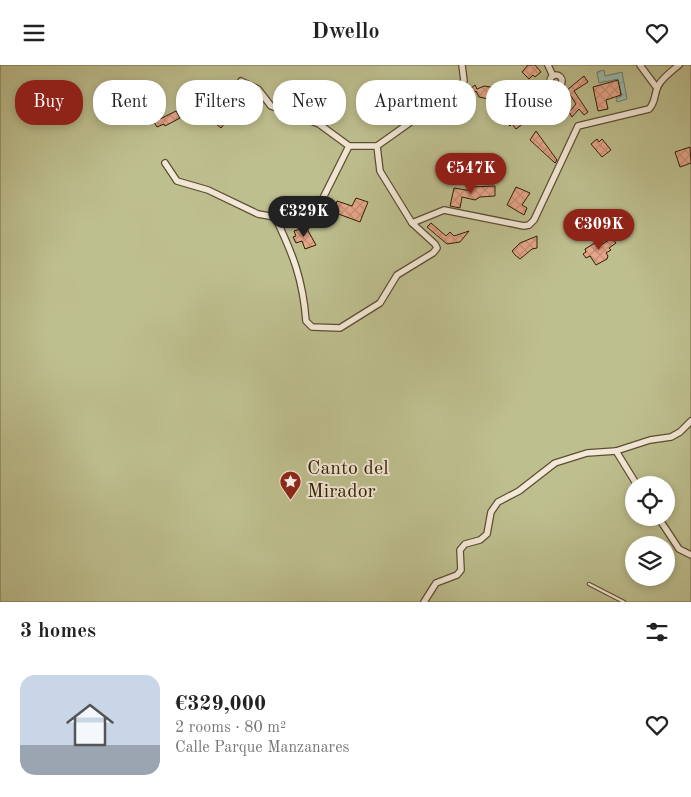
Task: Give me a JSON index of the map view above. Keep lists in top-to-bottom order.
{
  "places": {
    "place": ["Canto del Mirador"]
  },
  "page": {
    "header": "Dwello",
    "chip": [
      "Buy",
      "Rent",
      "Filters",
      "New",
      "Apartment",
      "House"
    ],
    "price": ["€547K", "€329K", "€309K"],
    "heading": "3 homes",
    "list": [
      {
        "name": "€329,000",
        "note": "2 rooms · 80 m² · Calle Parque Manzanares"
      }
    ]
  }
}
